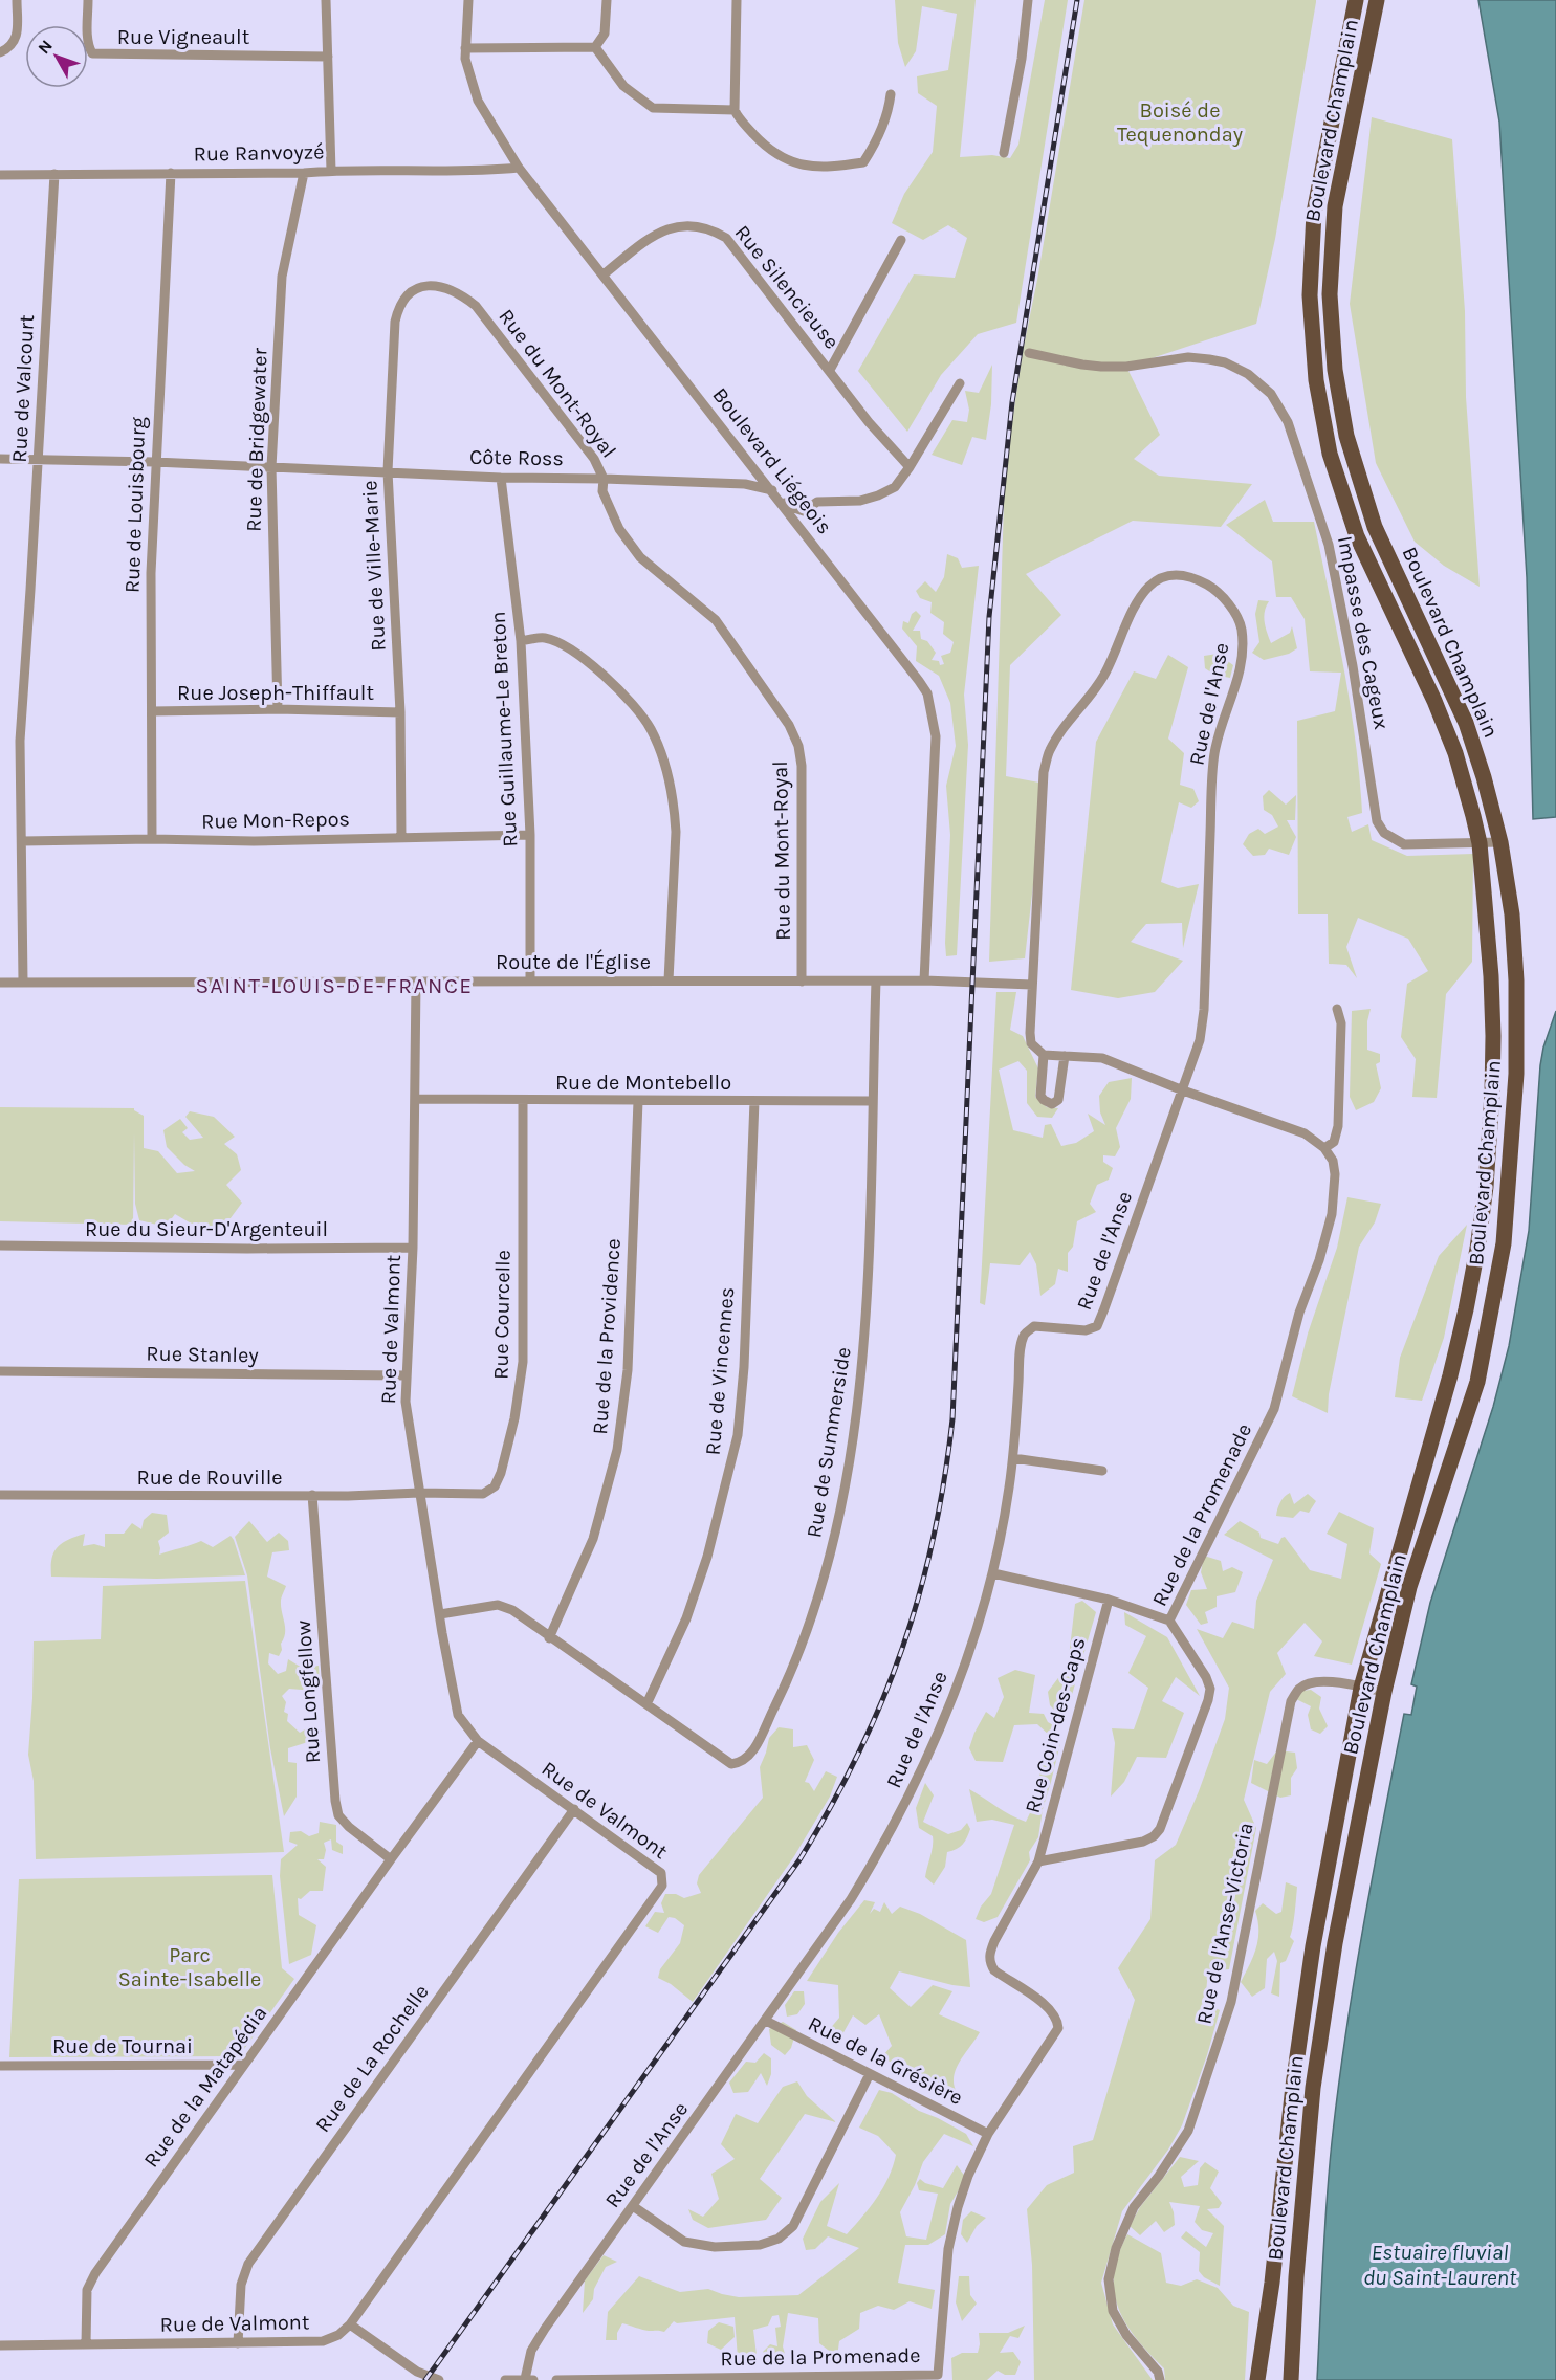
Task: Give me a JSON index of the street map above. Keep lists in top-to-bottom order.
{
  "streets": {
    "main road": ["Boulevard Champlain"],
    "street": [
      "Rue Vigneault",
      "Rue Ranvoyzé",
      "Rue Silencieuse",
      "Rue du Mont-Royal",
      "Rue de Valcourt",
      "Rue de Bridgewater",
      "Côte Ross",
      "Boulevard Liégeois",
      "Rue de Louisbourg",
      "Rue de Ville-Marie",
      "Impasse des Cageux",
      "Rue Joseph-Thiffault",
      "Rue de l'Anse",
      "Rue Guillaume-Le Breton",
      "Rue Mon-Repos",
      "Route de l'Église",
      "Rue de Montebello",
      "Rue du Sieur-D'Argenteuil",
      "Rue Courcelle",
      "Rue de Valmont",
      "Rue de la Providence",
      "Rue Stanley",
      "Rue de Vincennes",
      "Rue de Summerside",
      "Rue de Rouville",
      "Rue de la Promenade",
      "Rue Longfellow",
      "Rue Coin-des-Caps",
      "Rue de l'Anse-Victoria",
      "Rue de Tournai",
      "Rue de La Rochelle",
      "Rue de la Grésière",
      "Rue de la Matapédia"
    ]
  },
  "crossings": [
    ["Boulevard Champlain", "Impasse des Cageux"],
    ["Boulevard Champlain", "Rue de l'Anse-Victoria"],
    ["Rue Ranvoyzé", "Rue de Valcourt"],
    ["Rue Ranvoyzé", "Rue de Bridgewater"],
    ["Rue Ranvoyzé", "Boulevard Liégeois"],
    ["Rue Ranvoyzé", "Rue de Louisbourg"],
    ["Rue Silencieuse", "Boulevard Liégeois"],
    ["Rue du Mont-Royal", "Côte Ross"],
    ["Rue du Mont-Royal", "Rue de Ville-Marie"],
    ["Rue du Mont-Royal", "Route de l'Église"],
    ["Rue de Valcourt", "Côte Ross"],
    ["Rue de Valcourt", "Rue Mon-Repos"],
    ["Rue de Valcourt", "Route de l'Église"],
    ["Rue de Bridgewater", "Côte Ross"],
    ["Rue de Bridgewater", "Rue Joseph-Thiffault"],
    ["Côte Ross", "Boulevard Liégeois"],
    ["Côte Ross", "Rue de Louisbourg"],
    ["Côte Ross", "Rue de Ville-Marie"],
    ["Côte Ross", "Rue Guillaume-Le Breton"],
    ["Boulevard Liégeois", "Route de l'Église"],
    ["Rue de Louisbourg", "Rue Joseph-Thiffault"],
    ["Rue de Louisbourg", "Rue Mon-Repos"],
    ["Rue de Ville-Marie", "Rue Joseph-Thiffault"],
    ["Rue de Ville-Marie", "Rue Mon-Repos"],
    ["Rue de l'Anse", "Route de l'Église"],
    ["Rue de l'Anse", "Rue de la Grésière"],
    ["Rue Guillaume-Le Breton", "Rue Mon-Repos"],
    ["Rue Guillaume-Le Breton", "Route de l'Église"],
    ["Route de l'Église", "Rue de Valmont"],
    ["Route de l'Église", "Rue de Summerside"],
    ["Rue de Montebello", "Rue Courcelle"],
    ["Rue de Montebello", "Rue de Valmont"],
    ["Rue de Montebello", "Rue de la Providence"],
    ["Rue de Montebello", "Rue de Vincennes"],
    ["Rue de Montebello", "Rue de Summerside"],
    ["Rue du Sieur-D'Argenteuil", "Rue de Valmont"],
    ["Rue Courcelle", "Rue de Valmont"],
    ["Rue Courcelle", "Rue de Rouville"],
    ["Rue de Valmont", "Rue Stanley"],
    ["Rue de Valmont", "Rue de Summerside"],
    ["Rue de Valmont", "Rue de Rouville"],
    ["Rue de Valmont", "Rue de La Rochelle"],
    ["Rue de Valmont", "Rue de la Matapédia"],
    ["Rue de la Providence", "Rue de Summerside"],
    ["Rue de Vincennes", "Rue de Summerside"],
    ["Rue de Rouville", "Rue Longfellow"],
    ["Rue de la Promenade", "Rue Coin-des-Caps"],
    ["Rue de la Promenade", "Rue de la Grésière"],
    ["Rue Longfellow", "Rue de la Matapédia"],
    ["Rue de Tournai", "Rue de la Matapédia"]
  ],
  "districts": ["SAINT-LOUIS-DE-FRANCE"],
  "water": ["Estuaire fluvial du Saint-Laurent"],
  "parks": ["Boisé de Tequenonday", "Parc Sainte-Isabelle"],
  "north": "top left"
}
